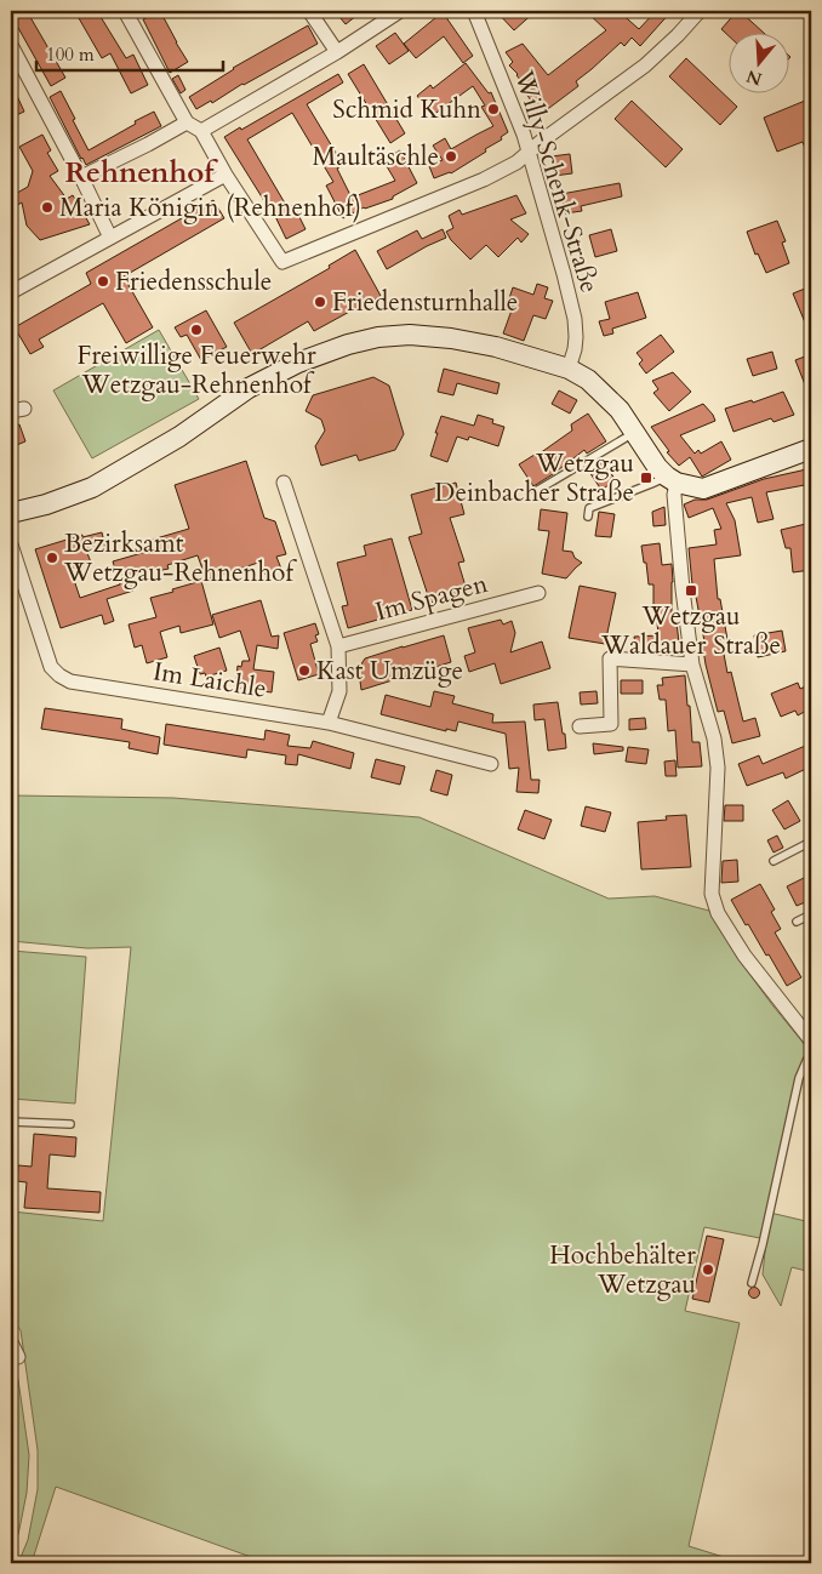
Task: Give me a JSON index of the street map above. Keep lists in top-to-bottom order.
{
  "streets": {
    "street": ["Willy-Schenk-Straße", "Im Spagen", "Im Laichle"]
  },
  "districts": ["Rehnenhof"],
  "places": {
    "other": [
      "Schmid Kuhn",
      "Maultäschle",
      "Maria Königin (Rehnenhof)",
      "Friedensschule",
      "Friedensturnhalle",
      "Freiwillige Feuerwehr Wetzgau-Rehnenhof",
      "Bezirksamt Wetzgau-Rehnenhof",
      "Kast Umzüge",
      "Hochbehälter Wetzgau"
    ],
    "transit": ["Wetzgau Deinbacher Straße", "Wetzgau Waldauer Straße"]
  },
  "scale_bar": "100 m",
  "north": "bottom"
}
